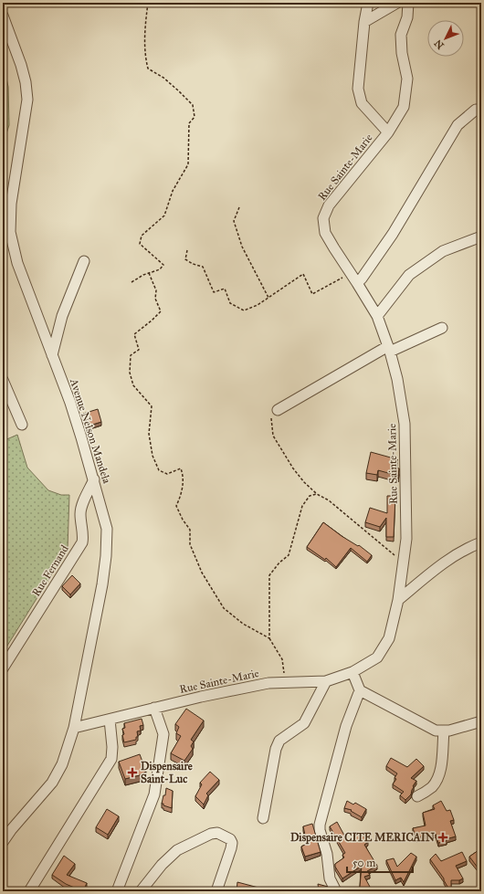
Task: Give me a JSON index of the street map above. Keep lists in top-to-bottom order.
{
  "streets": {
    "street": ["Rue Sainte-Marie", "Avenue Nelson Mandela", "Rue Fernand"]
  },
  "crossings": [
    ["Rue Sainte-Marie", "Avenue Nelson Mandela"],
    ["Avenue Nelson Mandela", "Rue Fernand"]
  ],
  "places": {
    "health": ["Dispensaire Saint-Luc", "Dispensaire CITE MERICAIN"]
  },
  "scale_bar": "50 m",
  "north": "bottom left"
}
